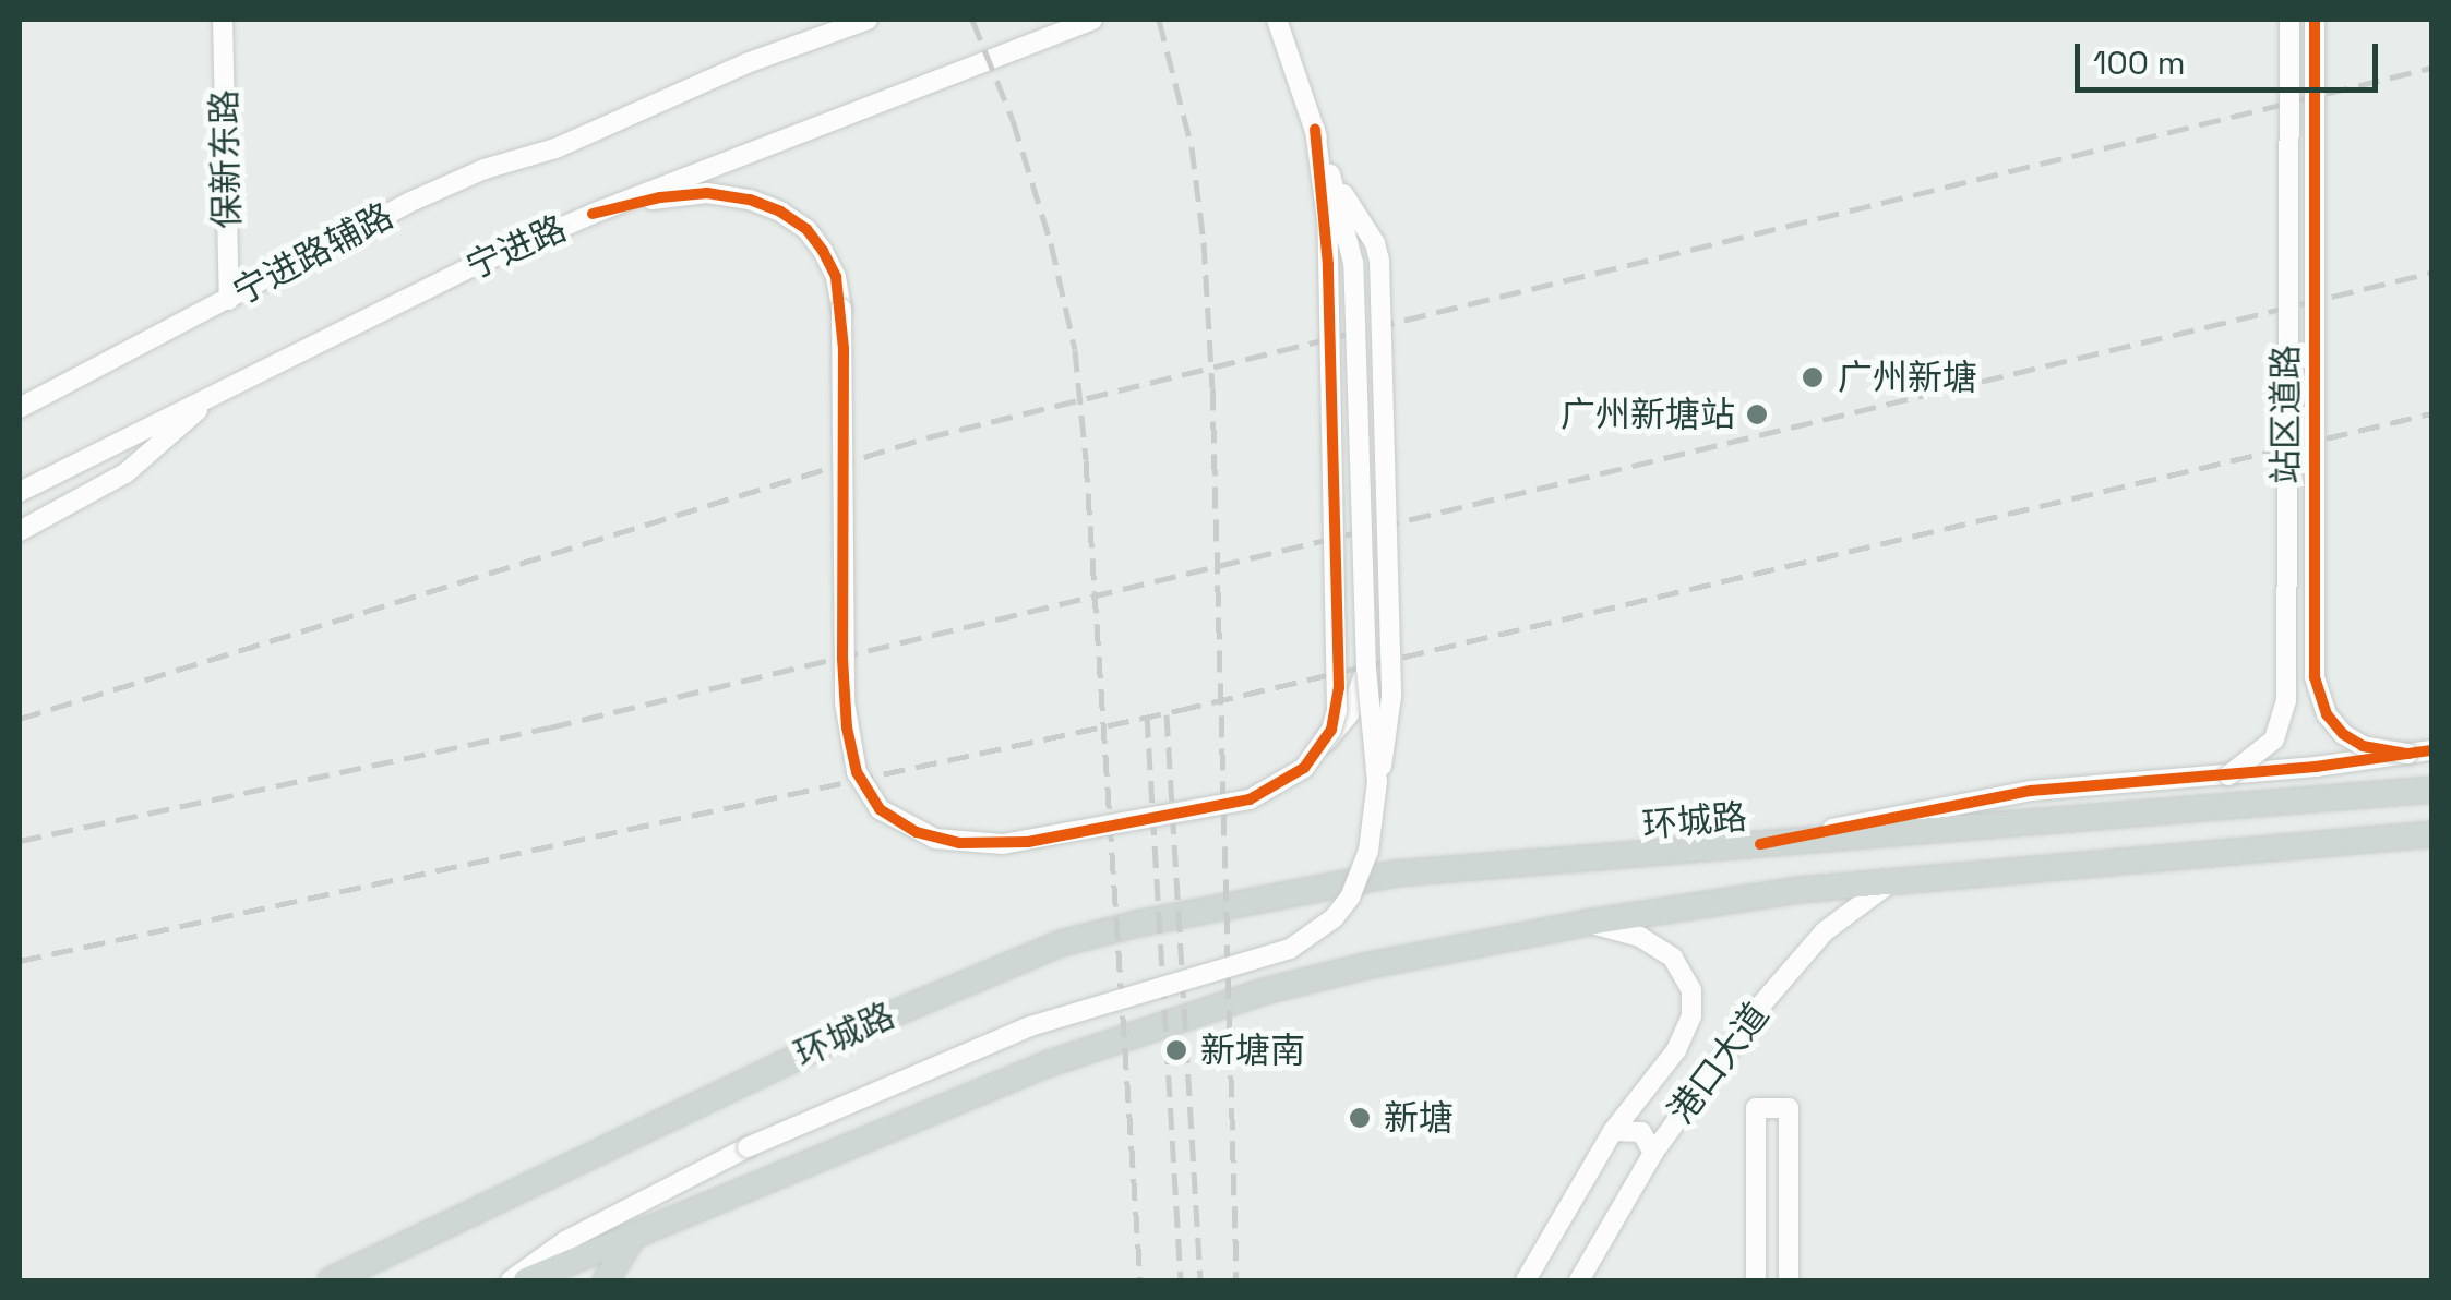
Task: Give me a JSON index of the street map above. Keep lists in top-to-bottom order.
{
  "streets": {
    "main road": ["环城路"],
    "street": [
      "保新东路",
      "宁进路",
      "宁进路辅路",
      "站区道路",
      "港口大道"
    ]
  },
  "crossings": [
    ["保新东路", "宁进路辅路"]
  ],
  "places": [
    "广州新塘",
    "广州新塘站",
    "新塘南",
    "新塘"
  ],
  "scale_bar": "100 m"
}
